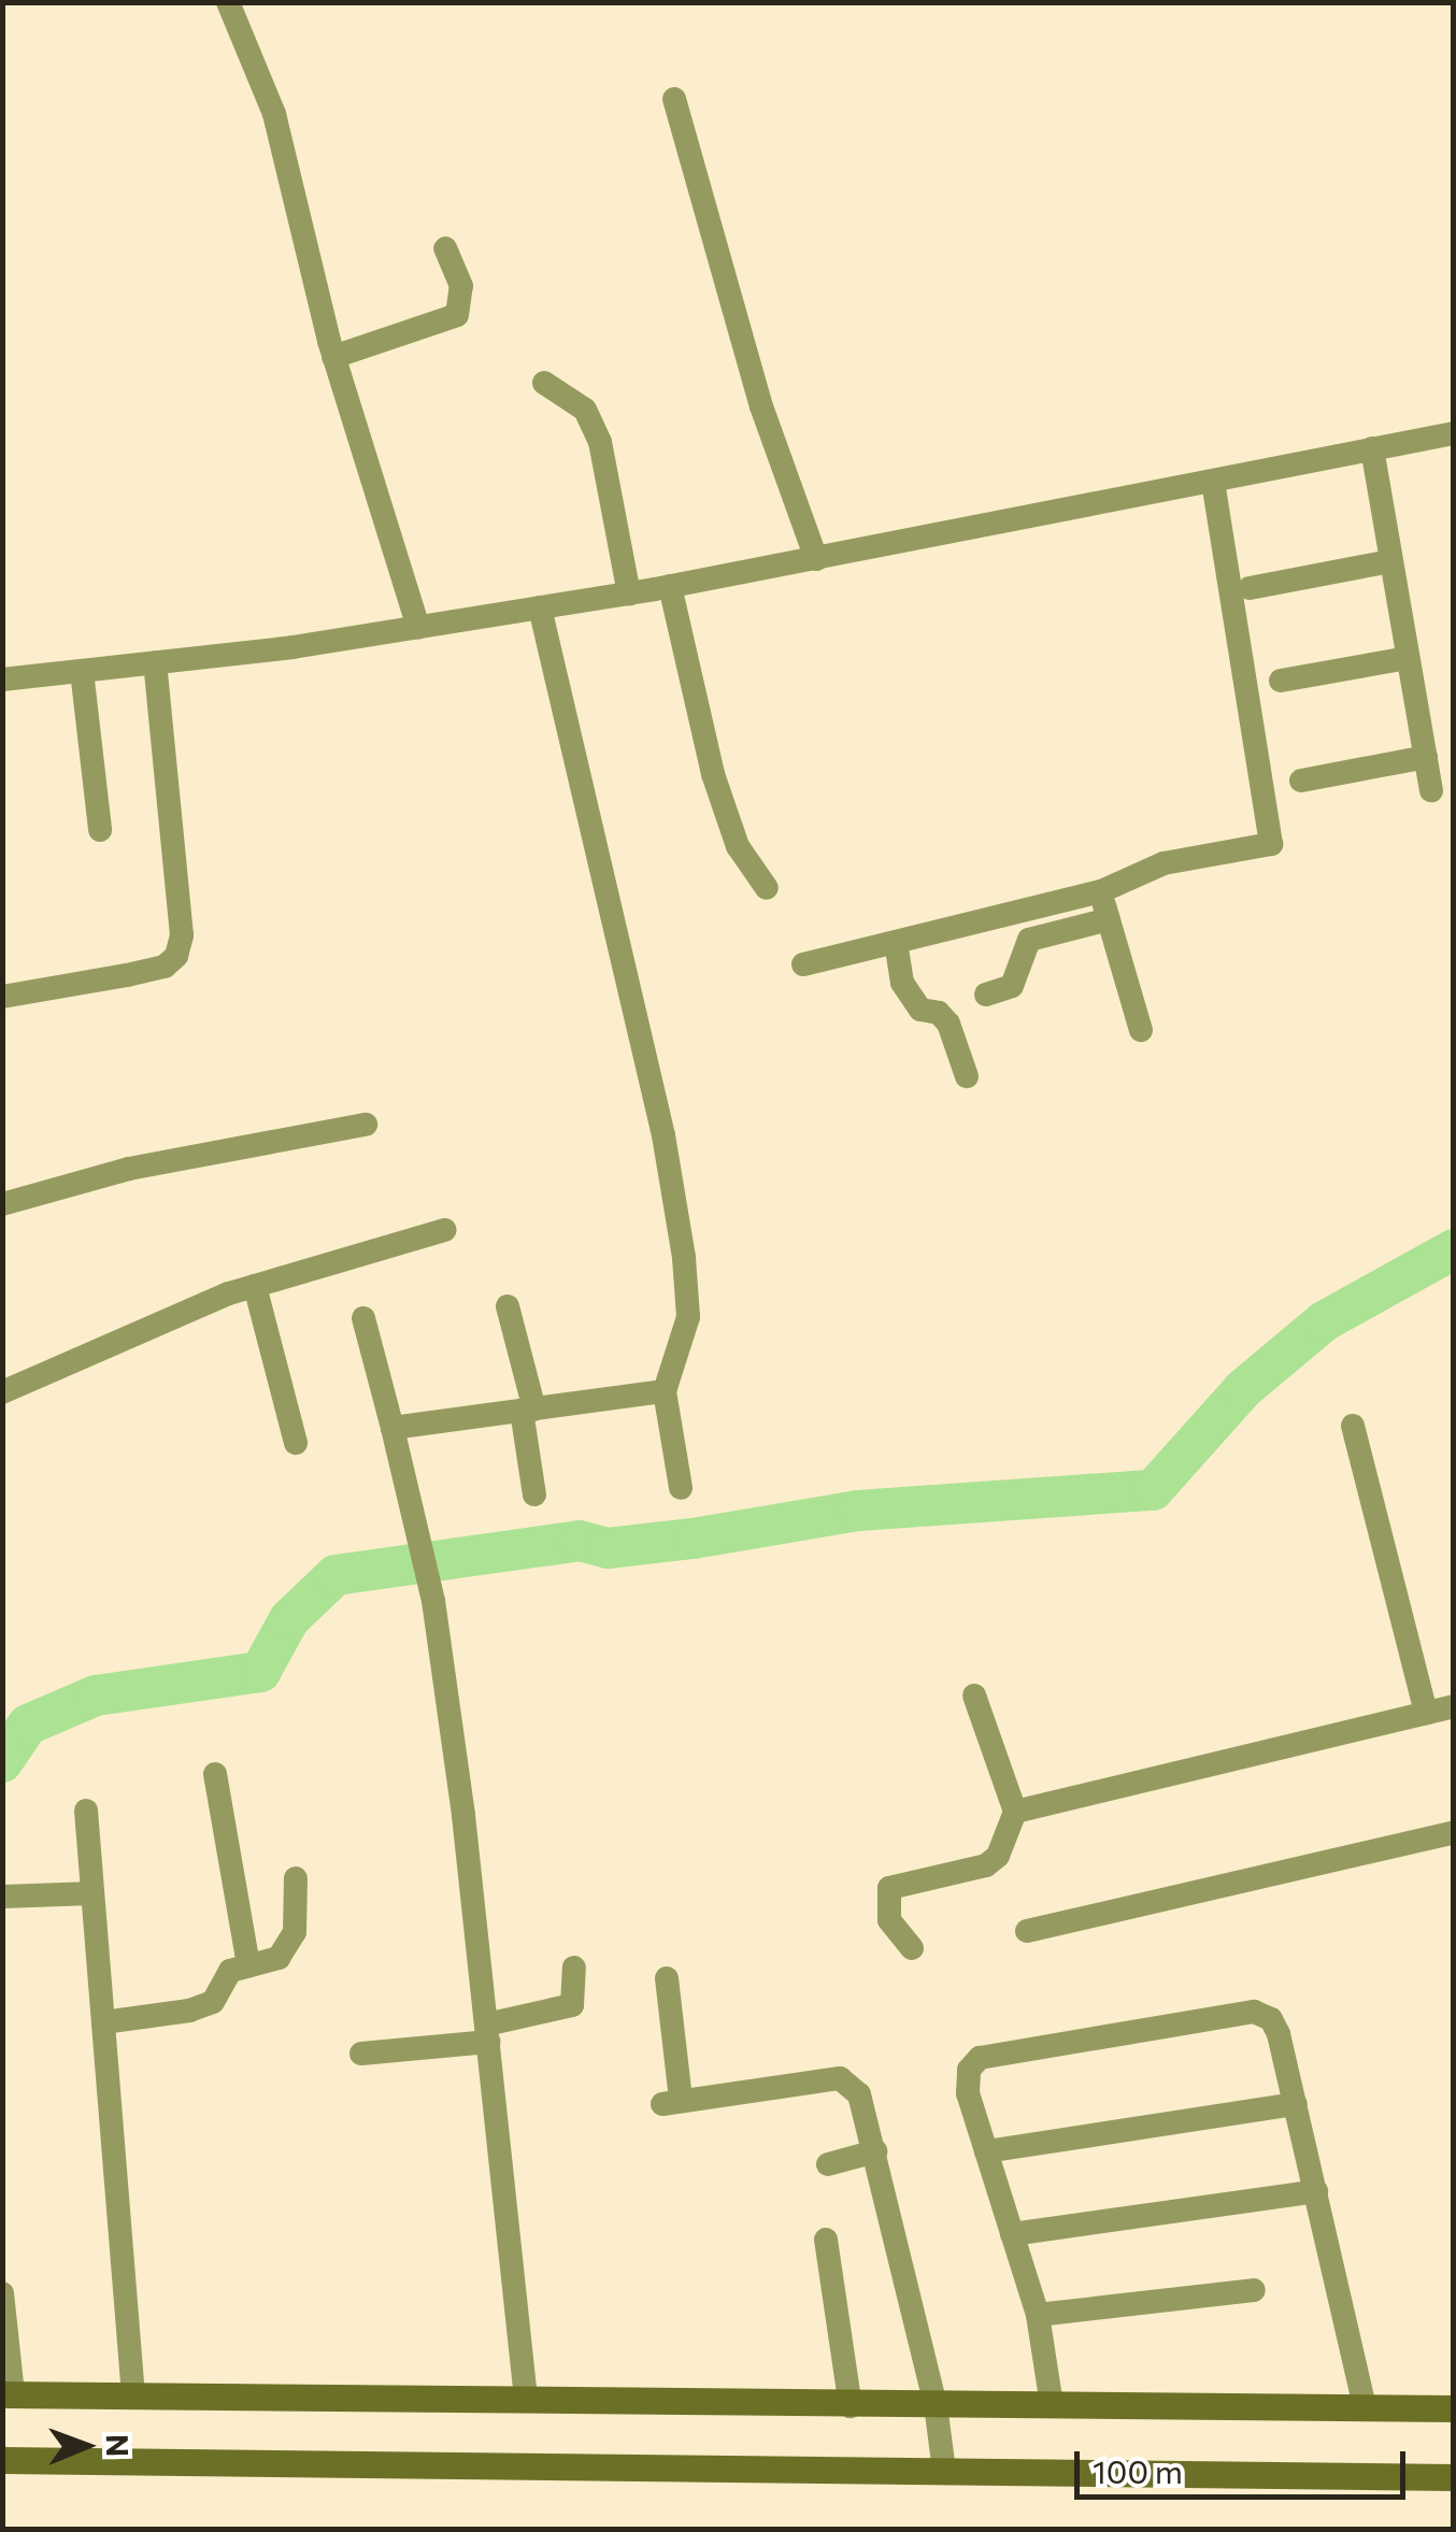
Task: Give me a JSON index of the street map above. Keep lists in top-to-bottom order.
{
  "scale_bar": "100 m",
  "north": "right"
}
